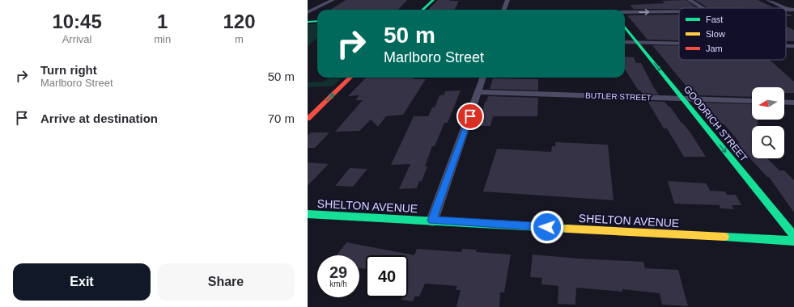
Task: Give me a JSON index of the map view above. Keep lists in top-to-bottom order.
{
  "streets": {
    "main road": ["GOODRICH STREET", "SHELTON AVENUE"],
    "street": ["BUTLER STREET"]
  },
  "crossings": [
    ["BUTLER STREET", "GOODRICH STREET"]
  ],
  "one_way": ["GOODRICH STREET"],
  "legend": ["Fast", "Slow", "Jam"],
  "north": "left",
  "page": {
    "eta": [
      "10:45",
      "Arrival",
      "1",
      "min",
      "120",
      "m"
    ],
    "turn": ["50 m", "Marlboro Street"],
    "list": [
      {
        "name": "Turn right",
        "note": "Marlboro Street",
        "value": "50 m"
      },
      {
        "name": "Arrive at destination",
        "value": "70 m"
      }
    ],
    "speed": "29 km/h",
    "limit": "40",
    "buttons": ["Exit", "Share"]
  }
}
